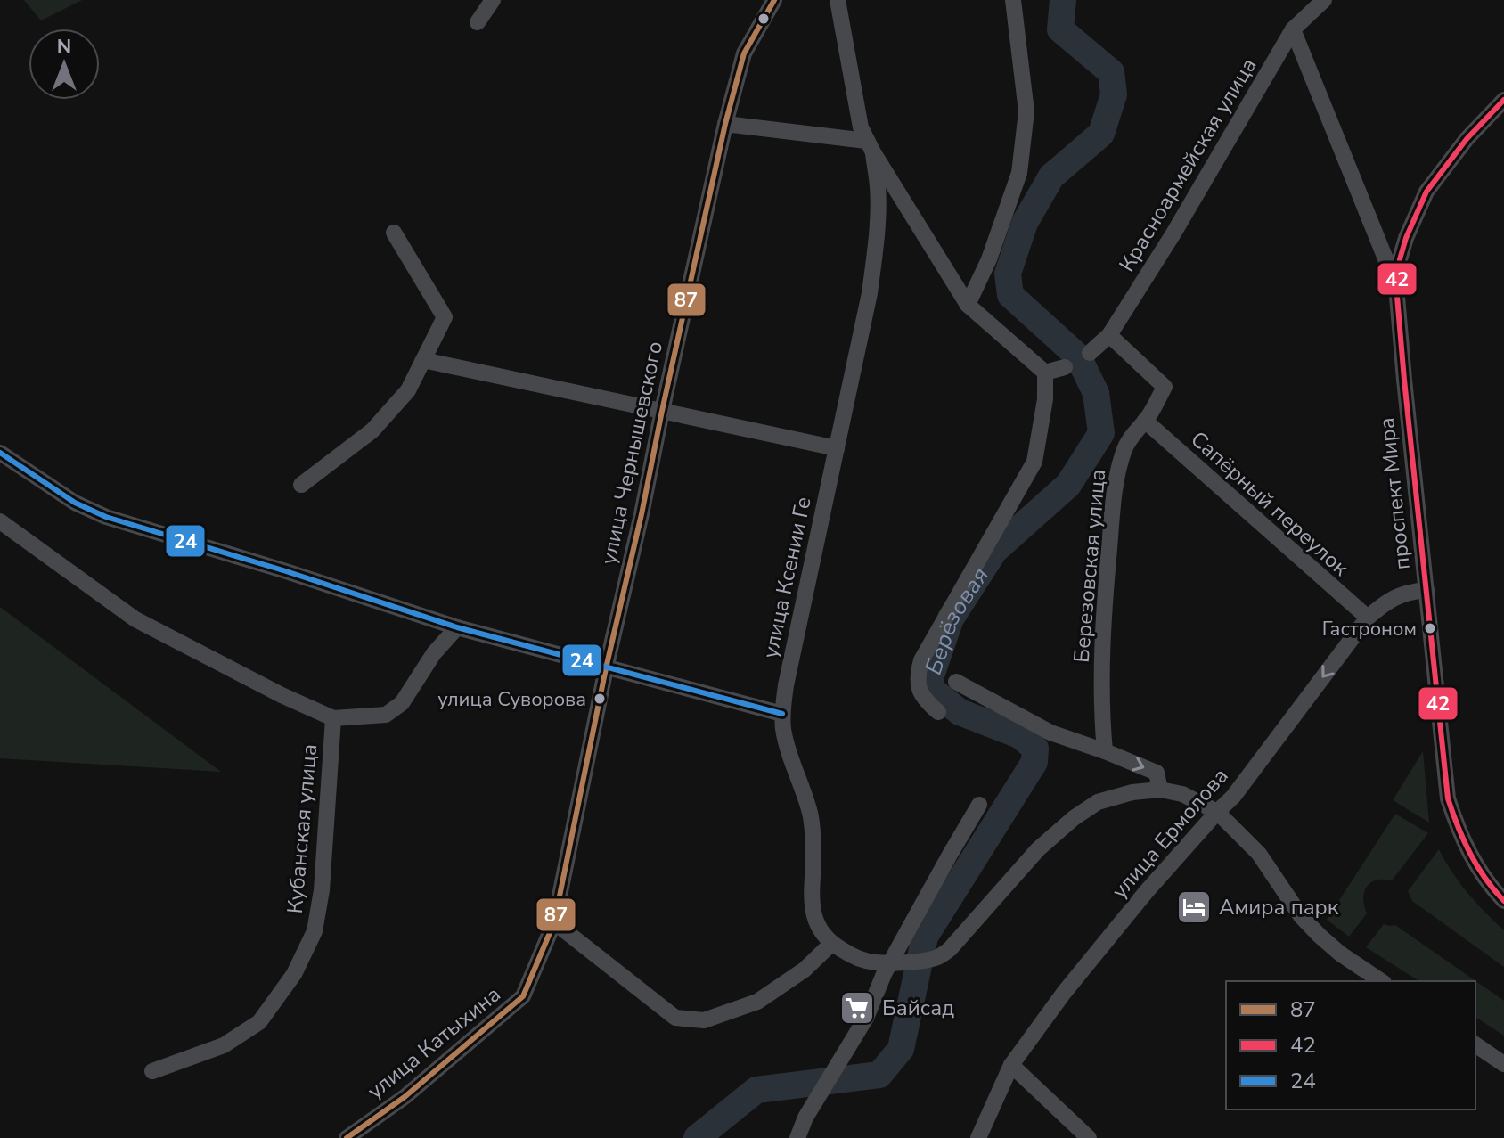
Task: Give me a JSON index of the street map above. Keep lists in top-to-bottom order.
{
  "streets": {
    "street": [
      "Красноармейская улица",
      "улица Чернышевского",
      "проспект Мира",
      "Сапёрный переулок",
      "Березовская улица",
      "улица Ксении Ге",
      "Кубанская улица",
      "улица Ермолова",
      "улица Катыхина"
    ]
  },
  "crossings": [
    ["Красноармейская улица", "Березовская улица"],
    ["улица Чернышевского", "улица Катыхина"],
    ["проспект Мира", "улица Ермолова"],
    ["Сапёрный переулок", "Березовская улица"],
    ["Сапёрный переулок", "улица Ермолова"]
  ],
  "water": ["Берёзовая"],
  "places": {
    "other": ["Гастроном", "улица Суворова"],
    "hotel": ["Амира парк"],
    "supermarket": ["Байсад"]
  },
  "lines": ["transit line 87", "transit line 42", "transit line 24"],
  "legend": ["87", "42", "24"],
  "north": "top"
}
